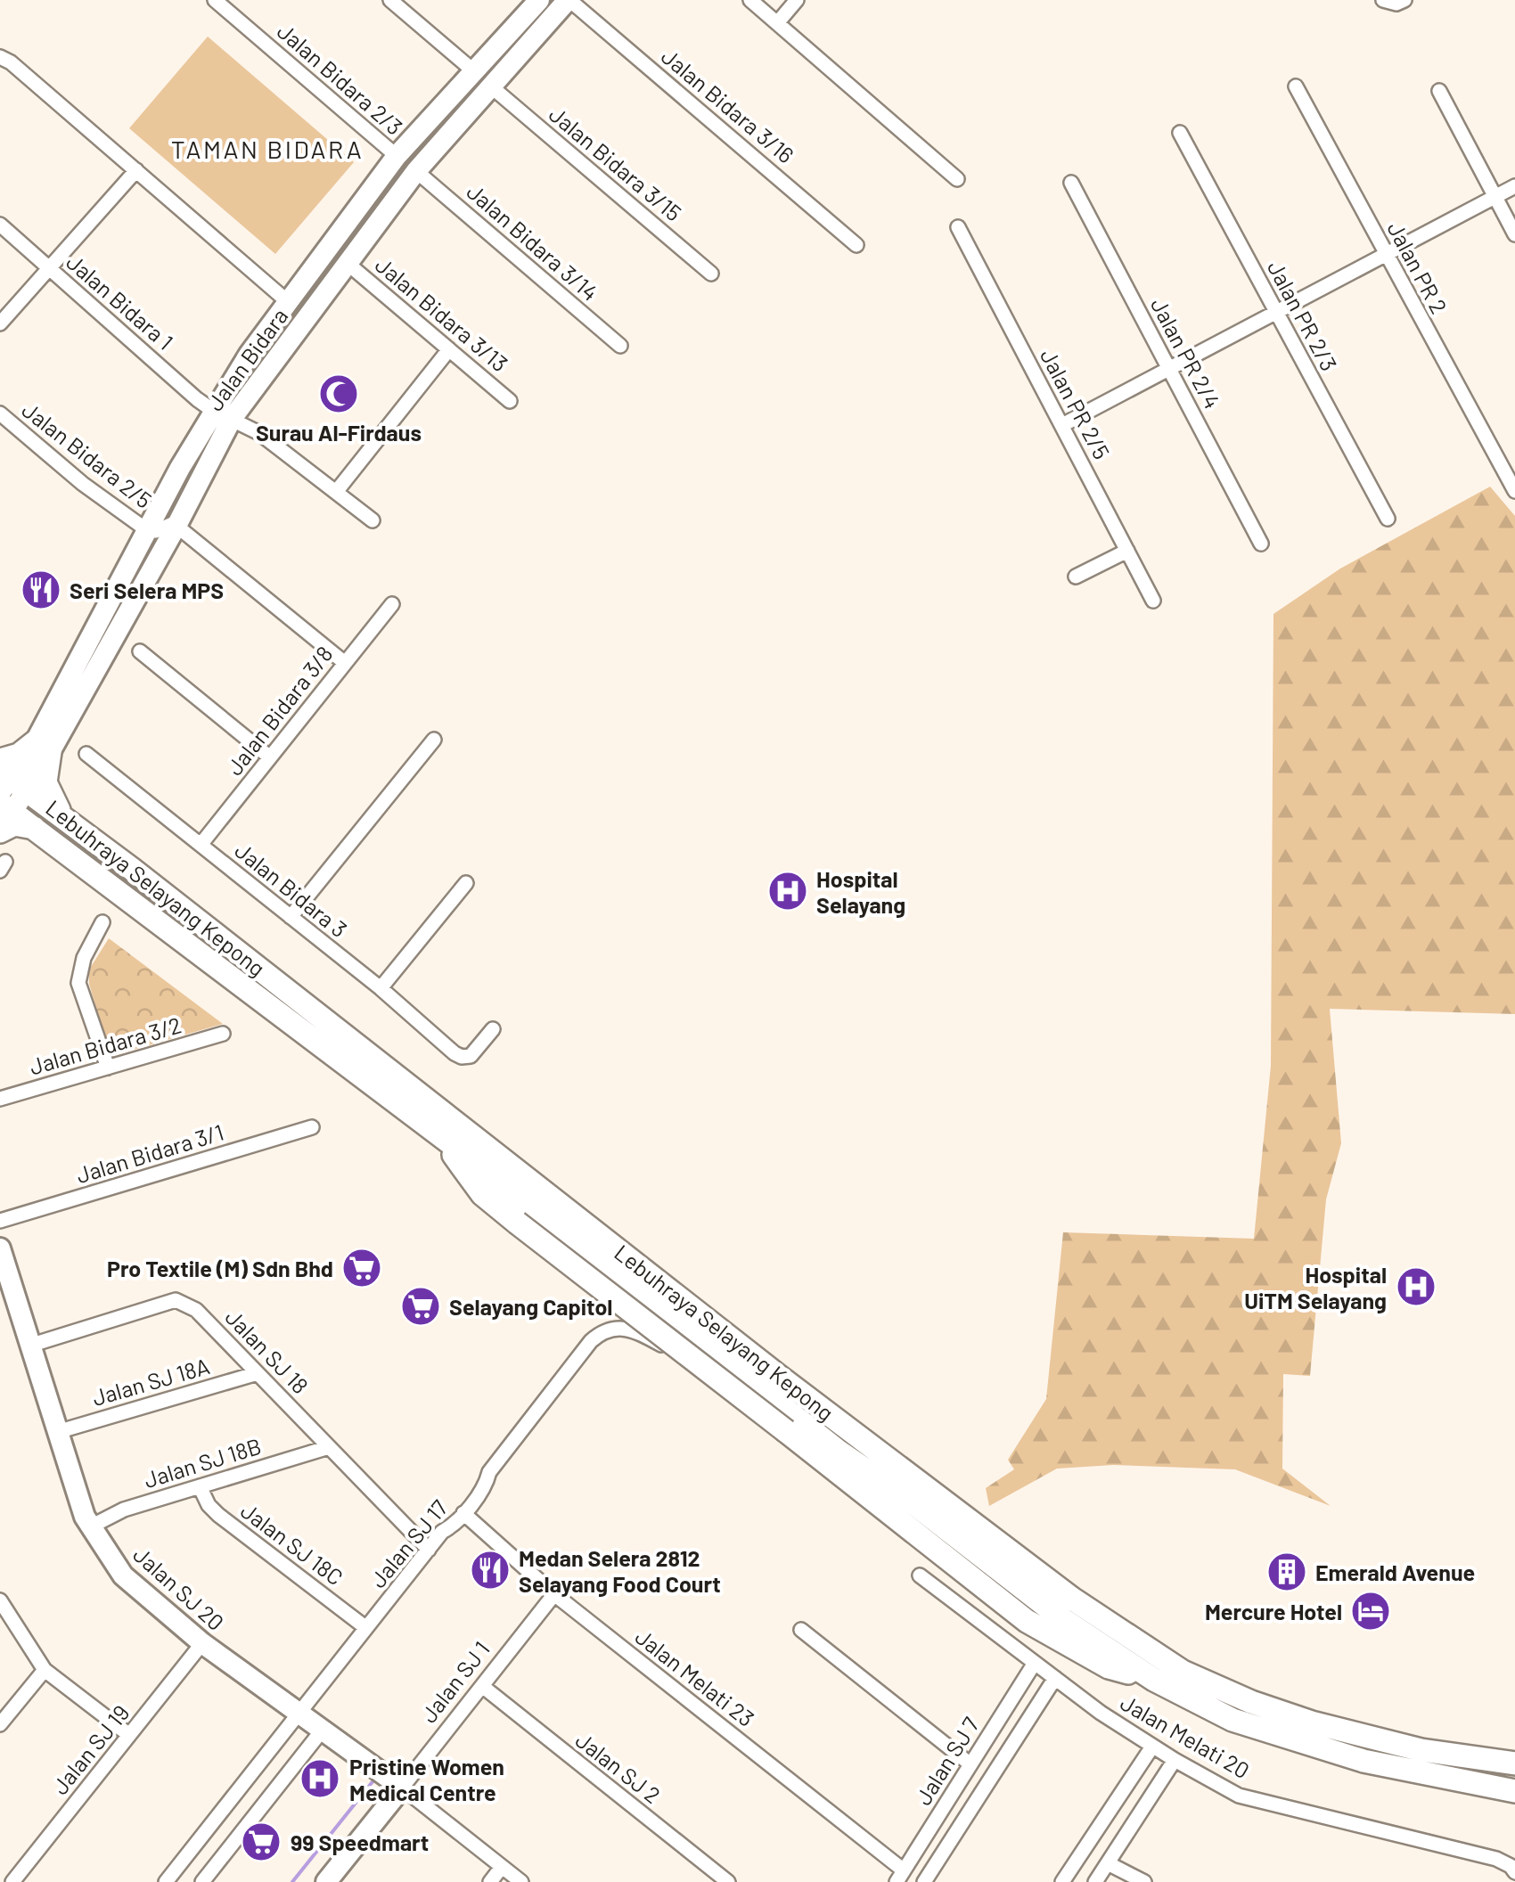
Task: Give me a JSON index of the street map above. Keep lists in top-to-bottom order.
{
  "streets": {
    "main road": [
      "Jalan Bidara",
      "Lebuhraya Selayang Kepong",
      "Jalan SJ 20",
      "Jalan SJ 1"
    ],
    "street": [
      "Jalan Bidara 2/3",
      "Jalan Bidara 3/16",
      "Jalan Bidara 3/15",
      "Jalan Bidara 3/14",
      "Jalan PR 2",
      "Jalan Bidara 1",
      "Jalan Bidara 3/13",
      "Jalan PR 2/3",
      "Jalan PR 2/4",
      "Jalan PR 2/5",
      "Jalan Bidara 2/5",
      "Jalan Bidara 3/8",
      "Jalan Bidara 3",
      "Jalan Bidara 3/2",
      "Jalan Bidara 3/1",
      "Jalan SJ 18",
      "Jalan SJ 18A",
      "Jalan SJ 18B",
      "Jalan SJ 18C",
      "Jalan SJ 17",
      "Jalan Melati 23",
      "Jalan Melati 20",
      "Jalan SJ 19",
      "Jalan SJ 7",
      "Jalan SJ 2"
    ]
  },
  "crossings": [
    ["Jalan Bidara 2/3", "Jalan Bidara"],
    ["Jalan Bidara 3/16", "Jalan Bidara"],
    ["Jalan Bidara 3/15", "Jalan Bidara"],
    ["Jalan Bidara 3/14", "Jalan Bidara"],
    ["Jalan Bidara 1", "Jalan Bidara"],
    ["Jalan Bidara 3/13", "Jalan Bidara"],
    ["Jalan Bidara", "Jalan Bidara 2/5"],
    ["Jalan Bidara", "Lebuhraya Selayang Kepong"],
    ["Jalan Bidara 3/8", "Jalan Bidara 3"],
    ["Lebuhraya Selayang Kepong", "Jalan SJ 17"],
    ["Jalan SJ 18", "Jalan SJ 18A"],
    ["Jalan SJ 18", "Jalan SJ 18B"],
    ["Jalan SJ 18", "Jalan SJ 17"],
    ["Jalan SJ 18", "Jalan SJ 20"],
    ["Jalan SJ 18A", "Jalan SJ 20"],
    ["Jalan SJ 18B", "Jalan SJ 18C"],
    ["Jalan SJ 18B", "Jalan SJ 20"],
    ["Jalan SJ 18C", "Jalan SJ 17"],
    ["Jalan SJ 17", "Jalan SJ 20"],
    ["Jalan SJ 17", "Jalan Melati 23"],
    ["Jalan SJ 20", "Jalan SJ 1"],
    ["Jalan SJ 20", "Jalan SJ 19"],
    ["Jalan Melati 23", "Jalan SJ 1"],
    ["Jalan Melati 23", "Jalan SJ 7"],
    ["Jalan SJ 1", "Jalan SJ 2"],
    ["Jalan Melati 20", "Jalan SJ 7"]
  ],
  "districts": ["TAMAN BIDARA"],
  "places": {
    "mosque": ["Surau Al-Firdaus"],
    "restaurant": ["Seri Selera MPS", "Medan Selera 2812 Selayang Food Court"],
    "hospital": ["Hospital Selayang", "Hospital UiTM Selayang", "Pristine Women Medical Centre"],
    "supermarket": ["Pro Textile (M) Sdn Bhd", "Selayang Capitol", "99 Speedmart"],
    "building": ["Emerald Avenue"],
    "hotel": ["Mercure Hotel"]
  }
}
